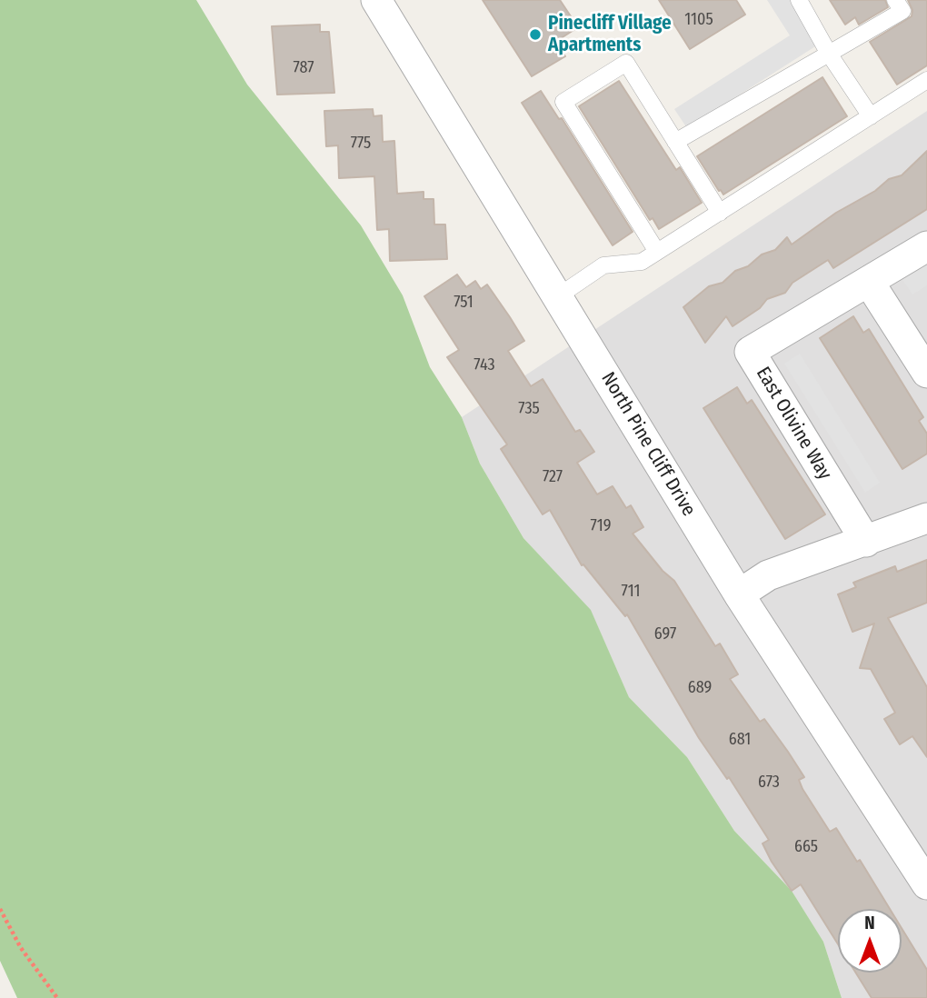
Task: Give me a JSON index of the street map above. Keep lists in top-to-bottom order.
{
  "streets": {
    "street": ["East Olivine Way", "North Pine Cliff Drive"]
  },
  "places": ["Pinecliff Village Apartments"],
  "house_numbers": [
    "1105",
    "787",
    "775",
    "751",
    "743",
    "735",
    "727",
    "719",
    "711",
    "697",
    "689",
    "681",
    "673",
    "665"
  ],
  "north": "top"
}
